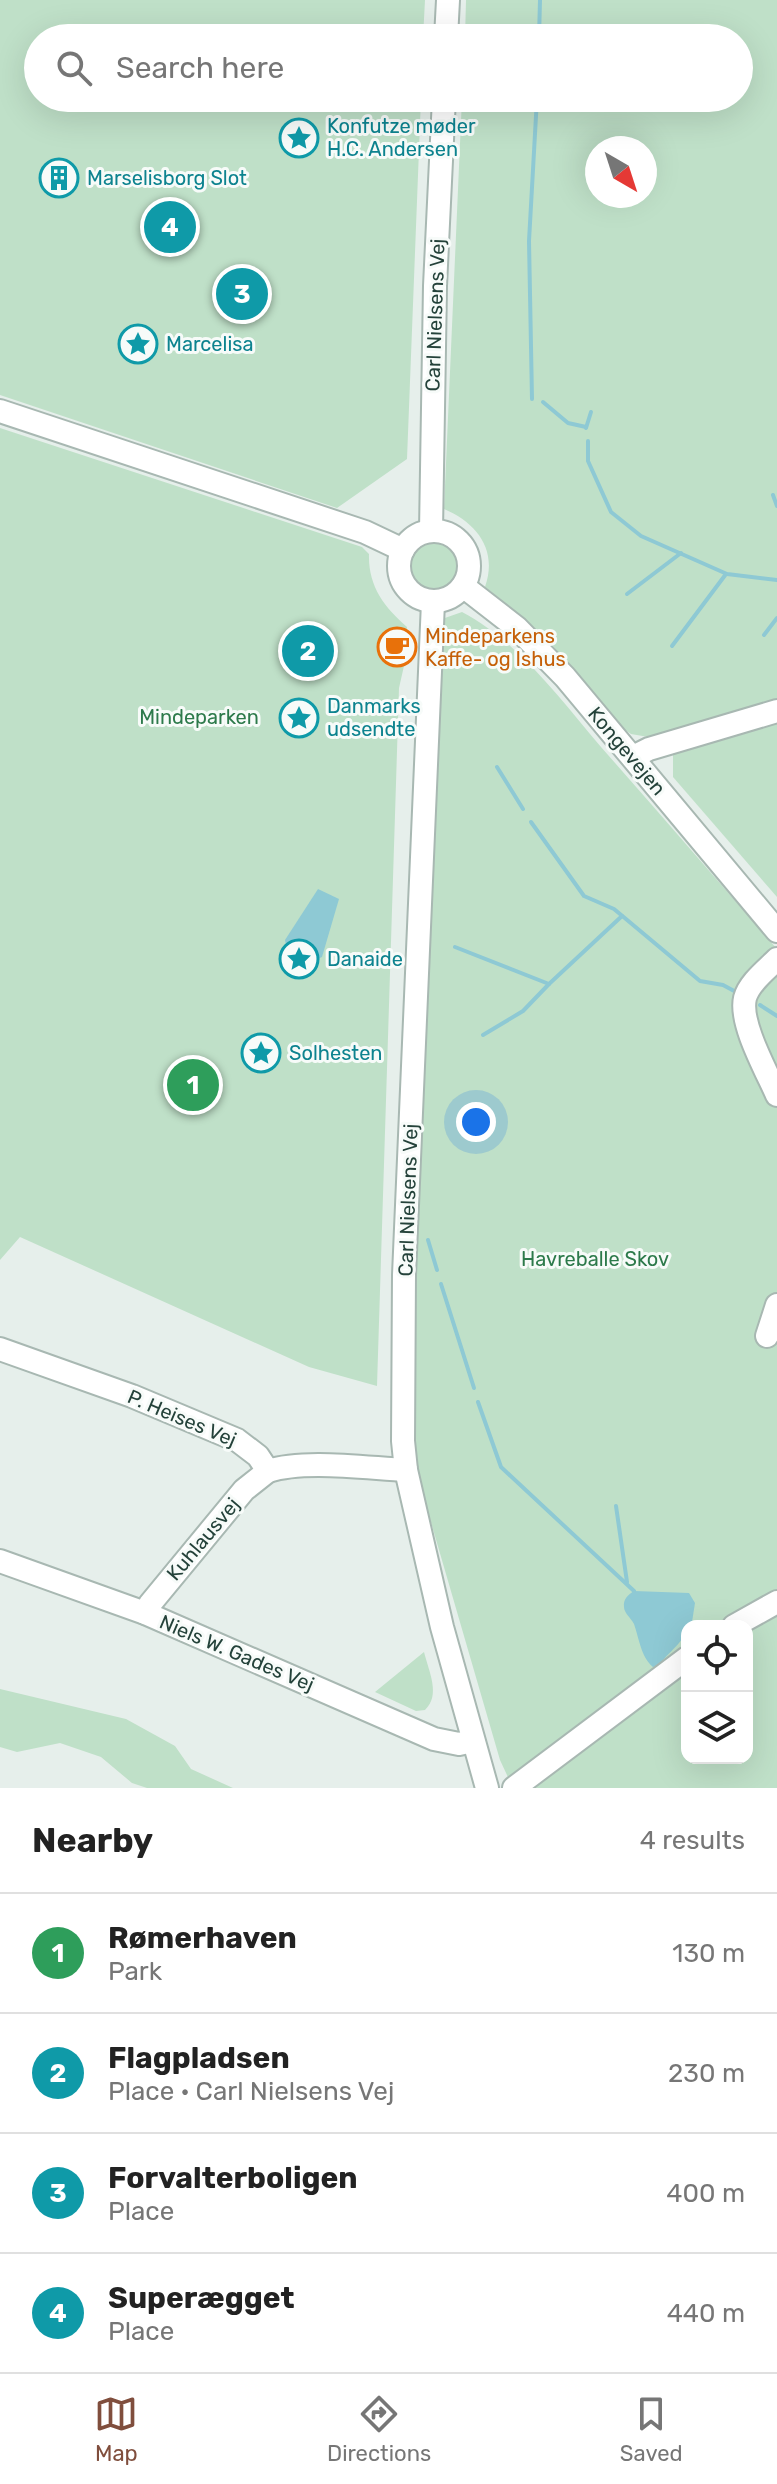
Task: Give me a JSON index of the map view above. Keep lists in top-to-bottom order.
{
  "streets": {
    "street": [
      "Carl Nielsens Vej",
      "Kongevejen",
      "P. Heises Vej",
      "Kuhlausvej",
      "Niels W. Gades Vej"
    ]
  },
  "crossings": [
    ["Carl Nielsens Vej", "Kongevejen"],
    ["Carl Nielsens Vej", "Niels W. Gades Vej"],
    ["P. Heises Vej", "Kuhlausvej"],
    ["Kuhlausvej", "Niels W. Gades Vej"]
  ],
  "parks": ["Mindeparken", "Havreballe Skov"],
  "places": {
    "place": [
      "Konfutze møder H.C. Andersen",
      "Marcelisa",
      "Danmarks udsendte",
      "Danaide",
      "Solhesten"
    ],
    "building": ["Marselisborg Slot"],
    "cafe": ["Mindeparkens Kaffe- og Ishus"]
  },
  "north": "bottom right",
  "page": {
    "search": "Search here",
    "pins": [
      "4",
      "3",
      "2",
      "1"
    ],
    "heading": ["Nearby", "4 results"],
    "list": [
      {
        "mark": "1",
        "name": "Rømerhaven",
        "note": "Park",
        "value": "130 m"
      },
      {
        "mark": "2",
        "name": "Flagpladsen",
        "note": "Place · Carl Nielsens Vej",
        "value": "230 m"
      },
      {
        "mark": "3",
        "name": "Forvalterboligen",
        "note": "Place",
        "value": "400 m"
      },
      {
        "mark": "4",
        "name": "Superægget",
        "note": "Place",
        "value": "440 m"
      }
    ],
    "nav": ["Map", "Directions", "Saved"]
  }
}
